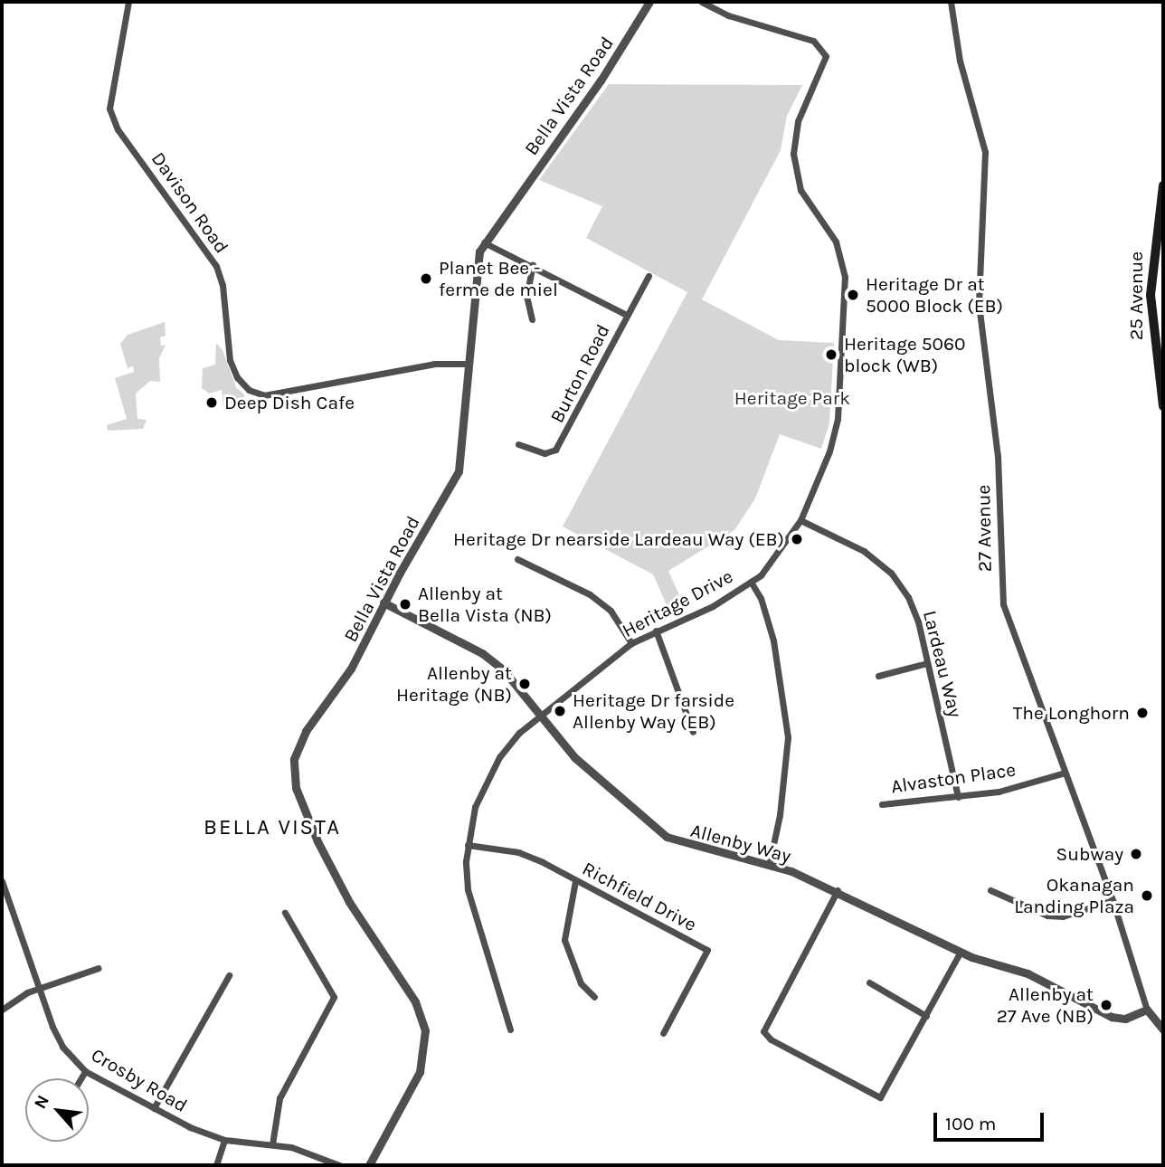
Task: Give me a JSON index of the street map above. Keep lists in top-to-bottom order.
{
  "streets": {
    "main road": ["25 Avenue"],
    "street": [
      "Bella Vista Road",
      "Davison Road",
      "Burton Road",
      "27 Avenue",
      "Heritage Drive",
      "Lardeau Way",
      "Alvaston Place",
      "Allenby Way",
      "Richfield Drive",
      "Crosby Road"
    ]
  },
  "crossings": [
    ["Bella Vista Road", "Davison Road"],
    ["Bella Vista Road", "Allenby Way"],
    ["27 Avenue", "Alvaston Place"],
    ["27 Avenue", "Allenby Way"],
    ["Heritage Drive", "Lardeau Way"],
    ["Heritage Drive", "Allenby Way"],
    ["Heritage Drive", "Richfield Drive"],
    ["Lardeau Way", "Alvaston Place"]
  ],
  "districts": ["BELLA VISTA"],
  "parks": ["Heritage Park"],
  "places": [
    "Planet Bee - ferme de miel",
    "Heritage Dr at 5000 Block (EB)",
    "Heritage 5060 block (WB)",
    "Deep Dish Cafe",
    "Heritage Dr nearside Lardeau Way (EB)",
    "Allenby at Bella Vista (NB)",
    "Allenby at Heritage (NB)",
    "Heritage Dr farside Allenby Way (EB)",
    "The Longhorn",
    "Subway",
    "Okanagan Landing Plaza",
    "Allenby at 27 Ave (NB)"
  ],
  "scale_bar": "100 m",
  "north": "top left"
}
